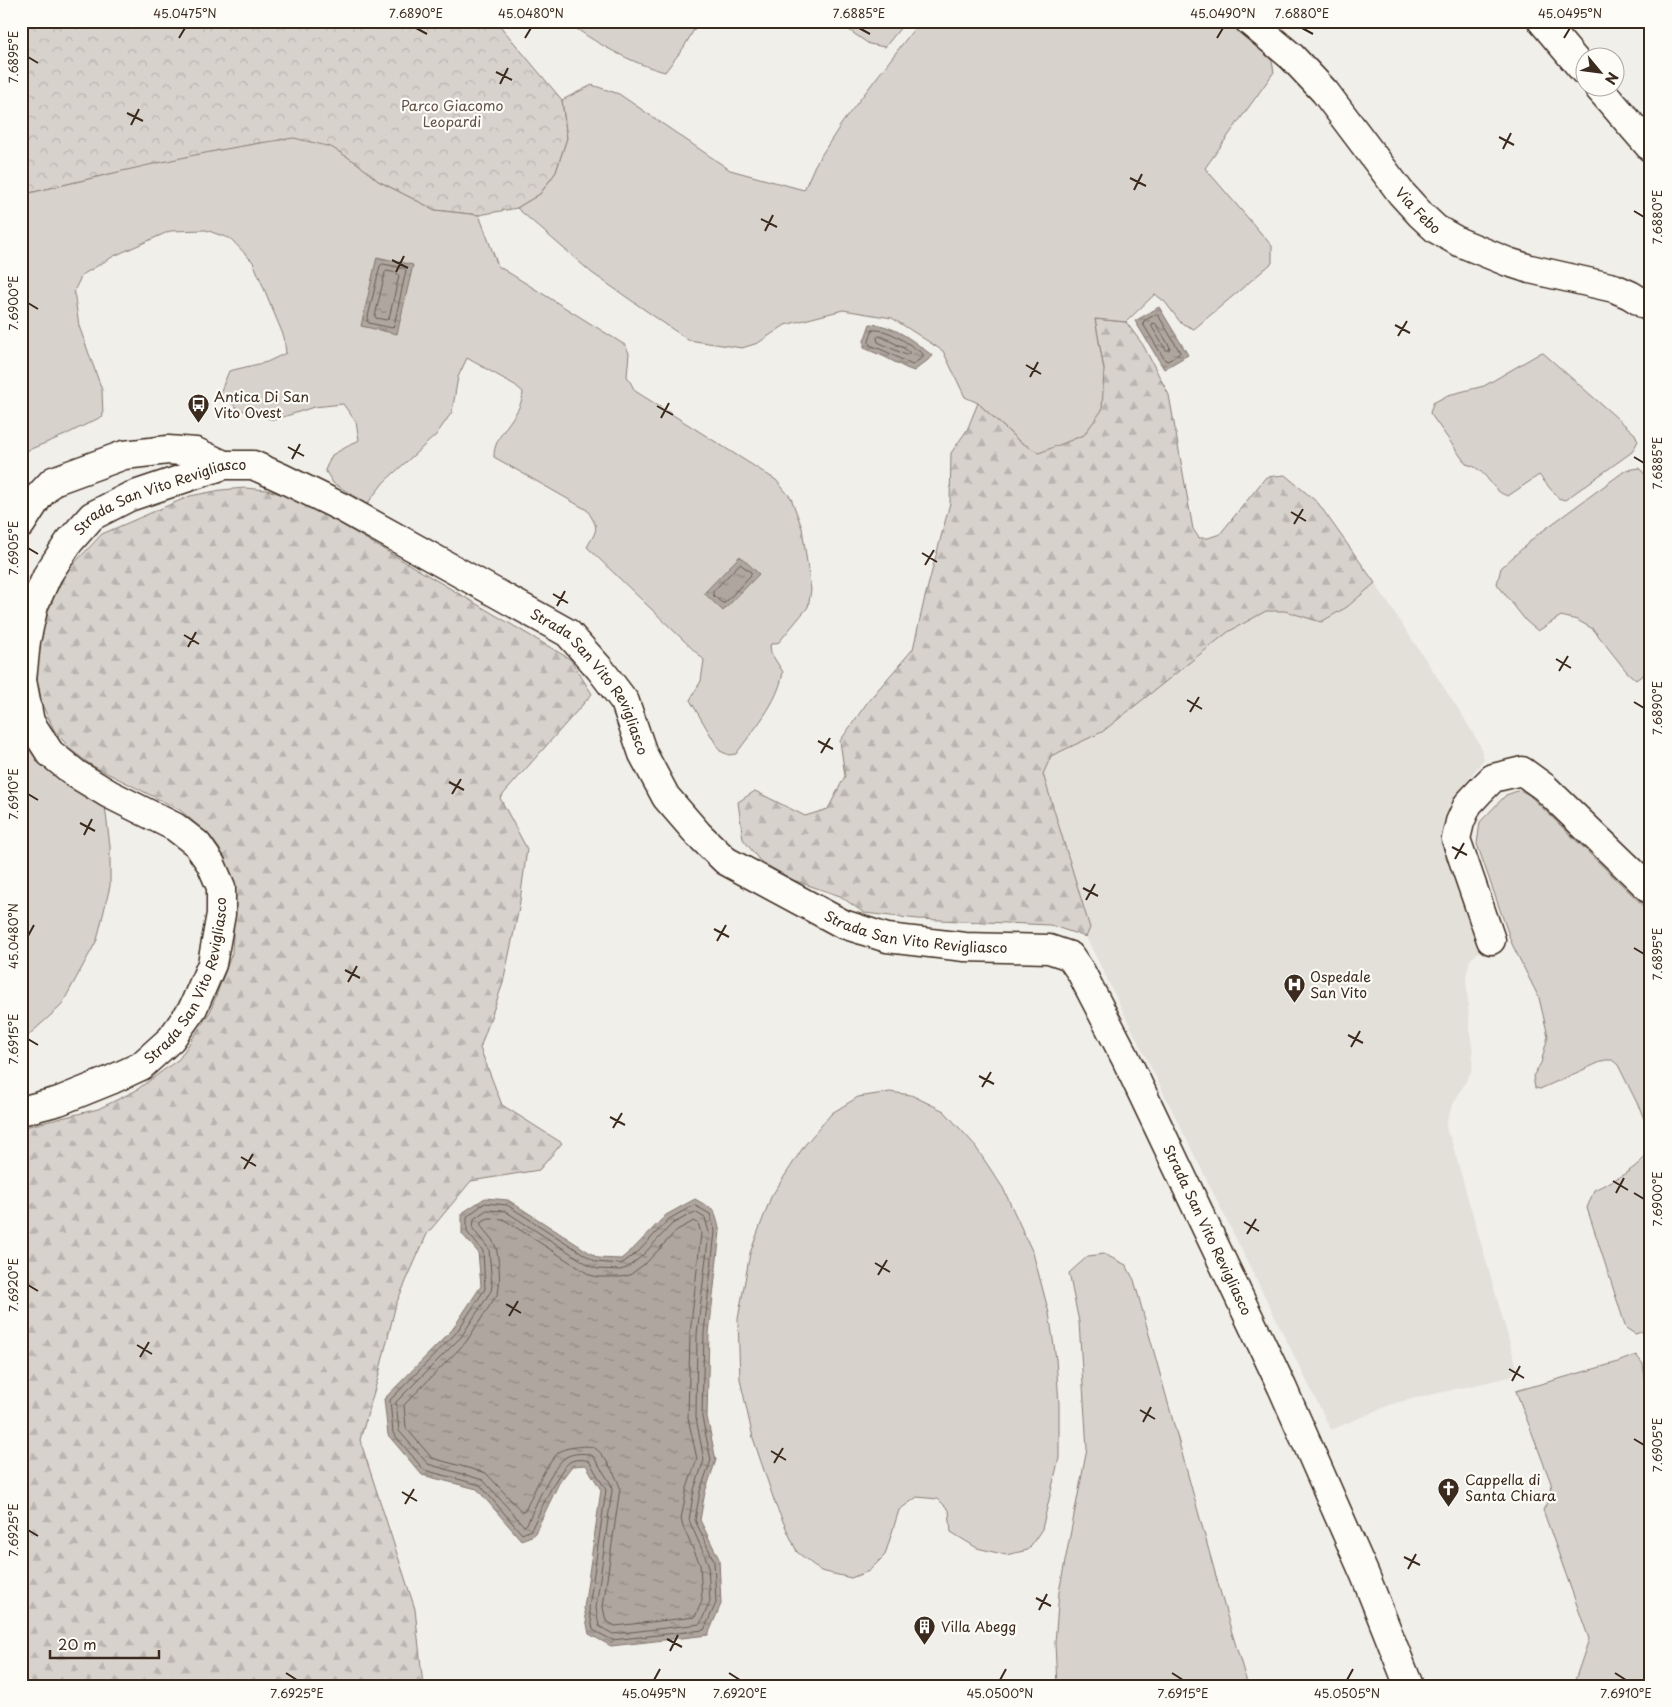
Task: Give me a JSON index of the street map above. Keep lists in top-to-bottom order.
{
  "streets": {
    "street": ["Via Febo", "Strada San Vito Revigliasco"]
  },
  "parks": ["Parco Giacomo Leopardi"],
  "places": {
    "bus stop": ["Antica Di San Vito Ovest"],
    "hospital": ["Ospedale San Vito"],
    "church": ["Cappella di Santa Chiara"],
    "building": ["Villa Abegg"]
  },
  "scale_bar": "20 m",
  "north": "bottom right",
  "coordinates": [
    "45.0475°N",
    "7.6890°E",
    "45.0480°N",
    "7.6885°E",
    "45.0490°N",
    "7.6880°E",
    "45.0495°N",
    "7.6895°E",
    "7.6900°E",
    "7.6905°E",
    "7.6910°E",
    "7.6915°E",
    "7.6920°E",
    "7.6925°E",
    "45.0500°N",
    "45.0505°N"
  ]
}
